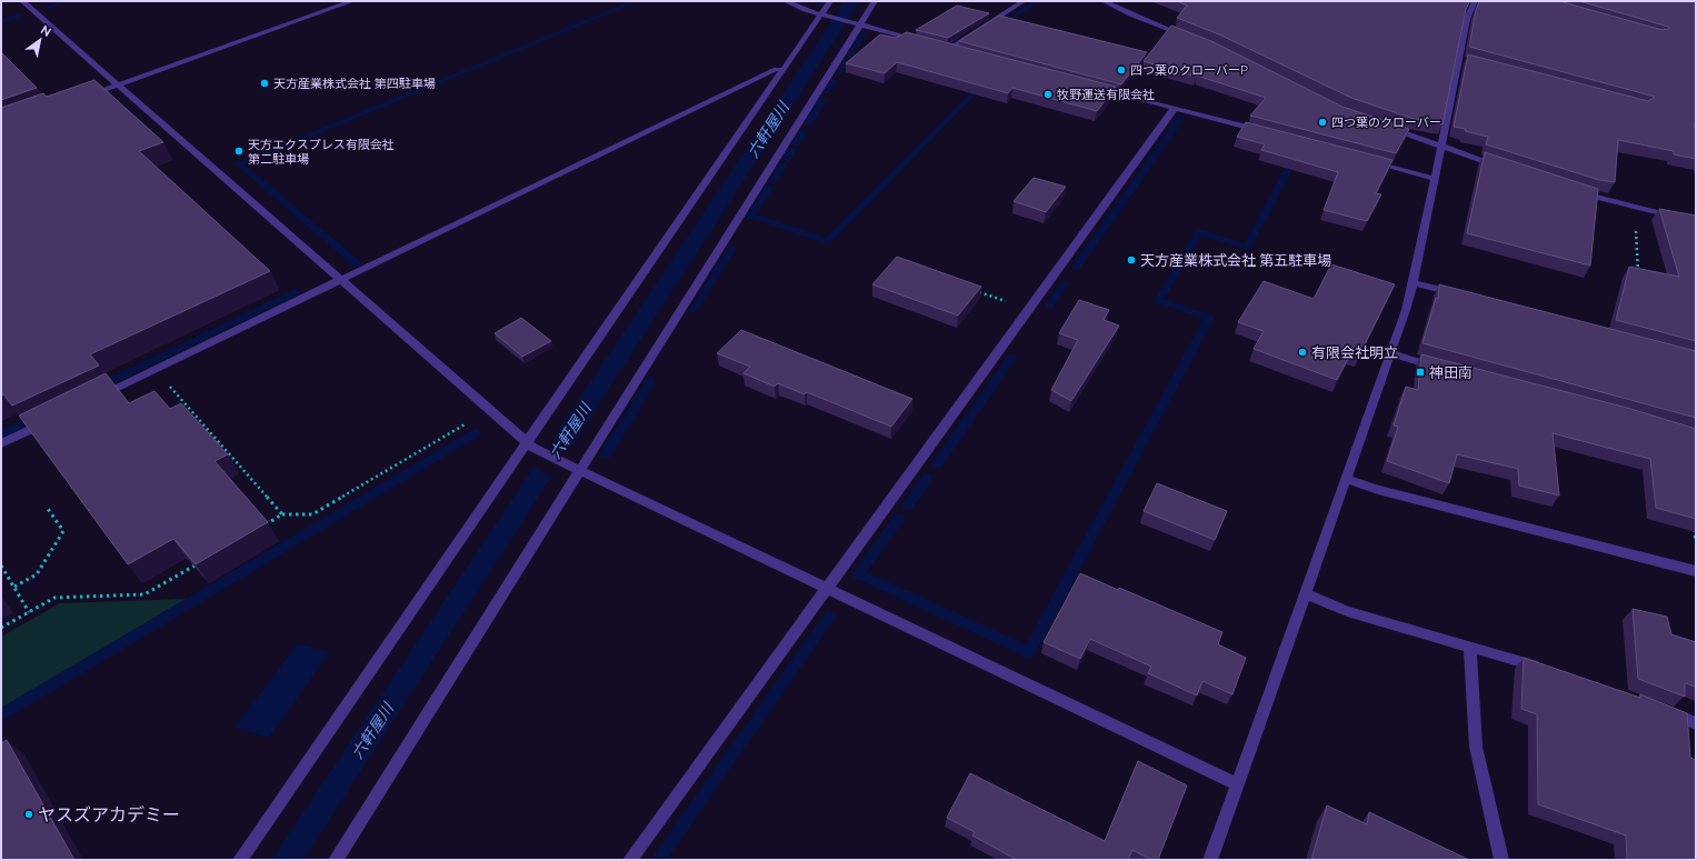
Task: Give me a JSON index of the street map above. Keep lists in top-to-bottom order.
{
  "water": ["六軒屋川"],
  "places": {
    "other": [
      "四つ葉のクローバーP",
      "天方産業株式会社 第四駐車場",
      "牧野運送有限会社",
      "四つ葉のクローバー",
      "天方エクスプレス有限会社 第二駐車場",
      "天方産業株式会社 第五駐車場",
      "有限会社明立",
      "ヤスズアカデミー"
    ],
    "transit": ["神田南"]
  },
  "north": "top right"
}
